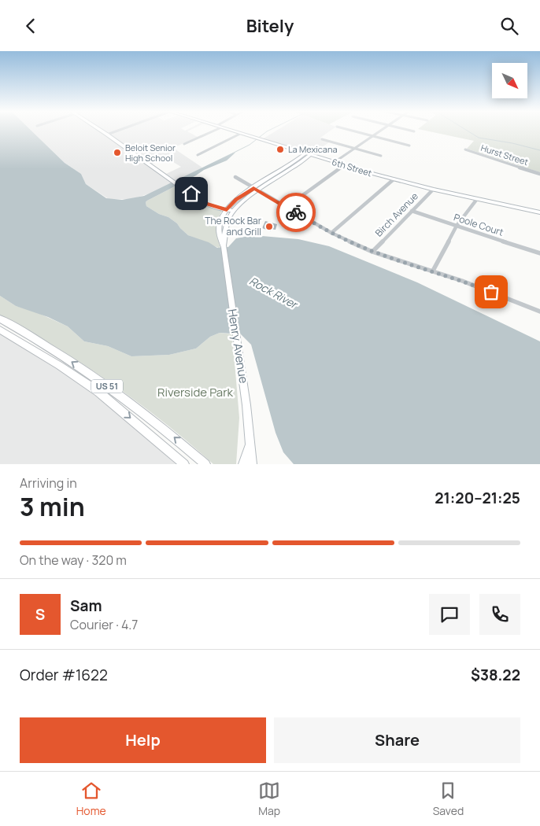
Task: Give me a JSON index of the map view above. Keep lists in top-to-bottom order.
{
  "streets": {
    "main road": ["US 51"],
    "street": [
      "Hurst Street",
      "6th Street",
      "Birch Avenue",
      "Poole Court",
      "Henry Avenue"
    ]
  },
  "crossings": [
    ["6th Street", "Birch Avenue"],
    ["Birch Avenue", "Poole Court"]
  ],
  "water": ["Rock River"],
  "parks": ["Riverside Park"],
  "places": ["La Mexicana", "Beloit Senior High School", "The Rock Bar and Grill"],
  "north": "bottom right",
  "page": {
    "header": "Bitely",
    "heading": ["3 min", "Arriving in", "21:20–21:25"],
    "panel": [
      "Sam",
      "Courier · 4.7",
      "Order #1622",
      "$38.22"
    ],
    "bar": "On the way · 320 m",
    "round": "S",
    "buttons": ["Help", "Share"],
    "tabs": ["Home", "Map", "Saved"]
  }
}
